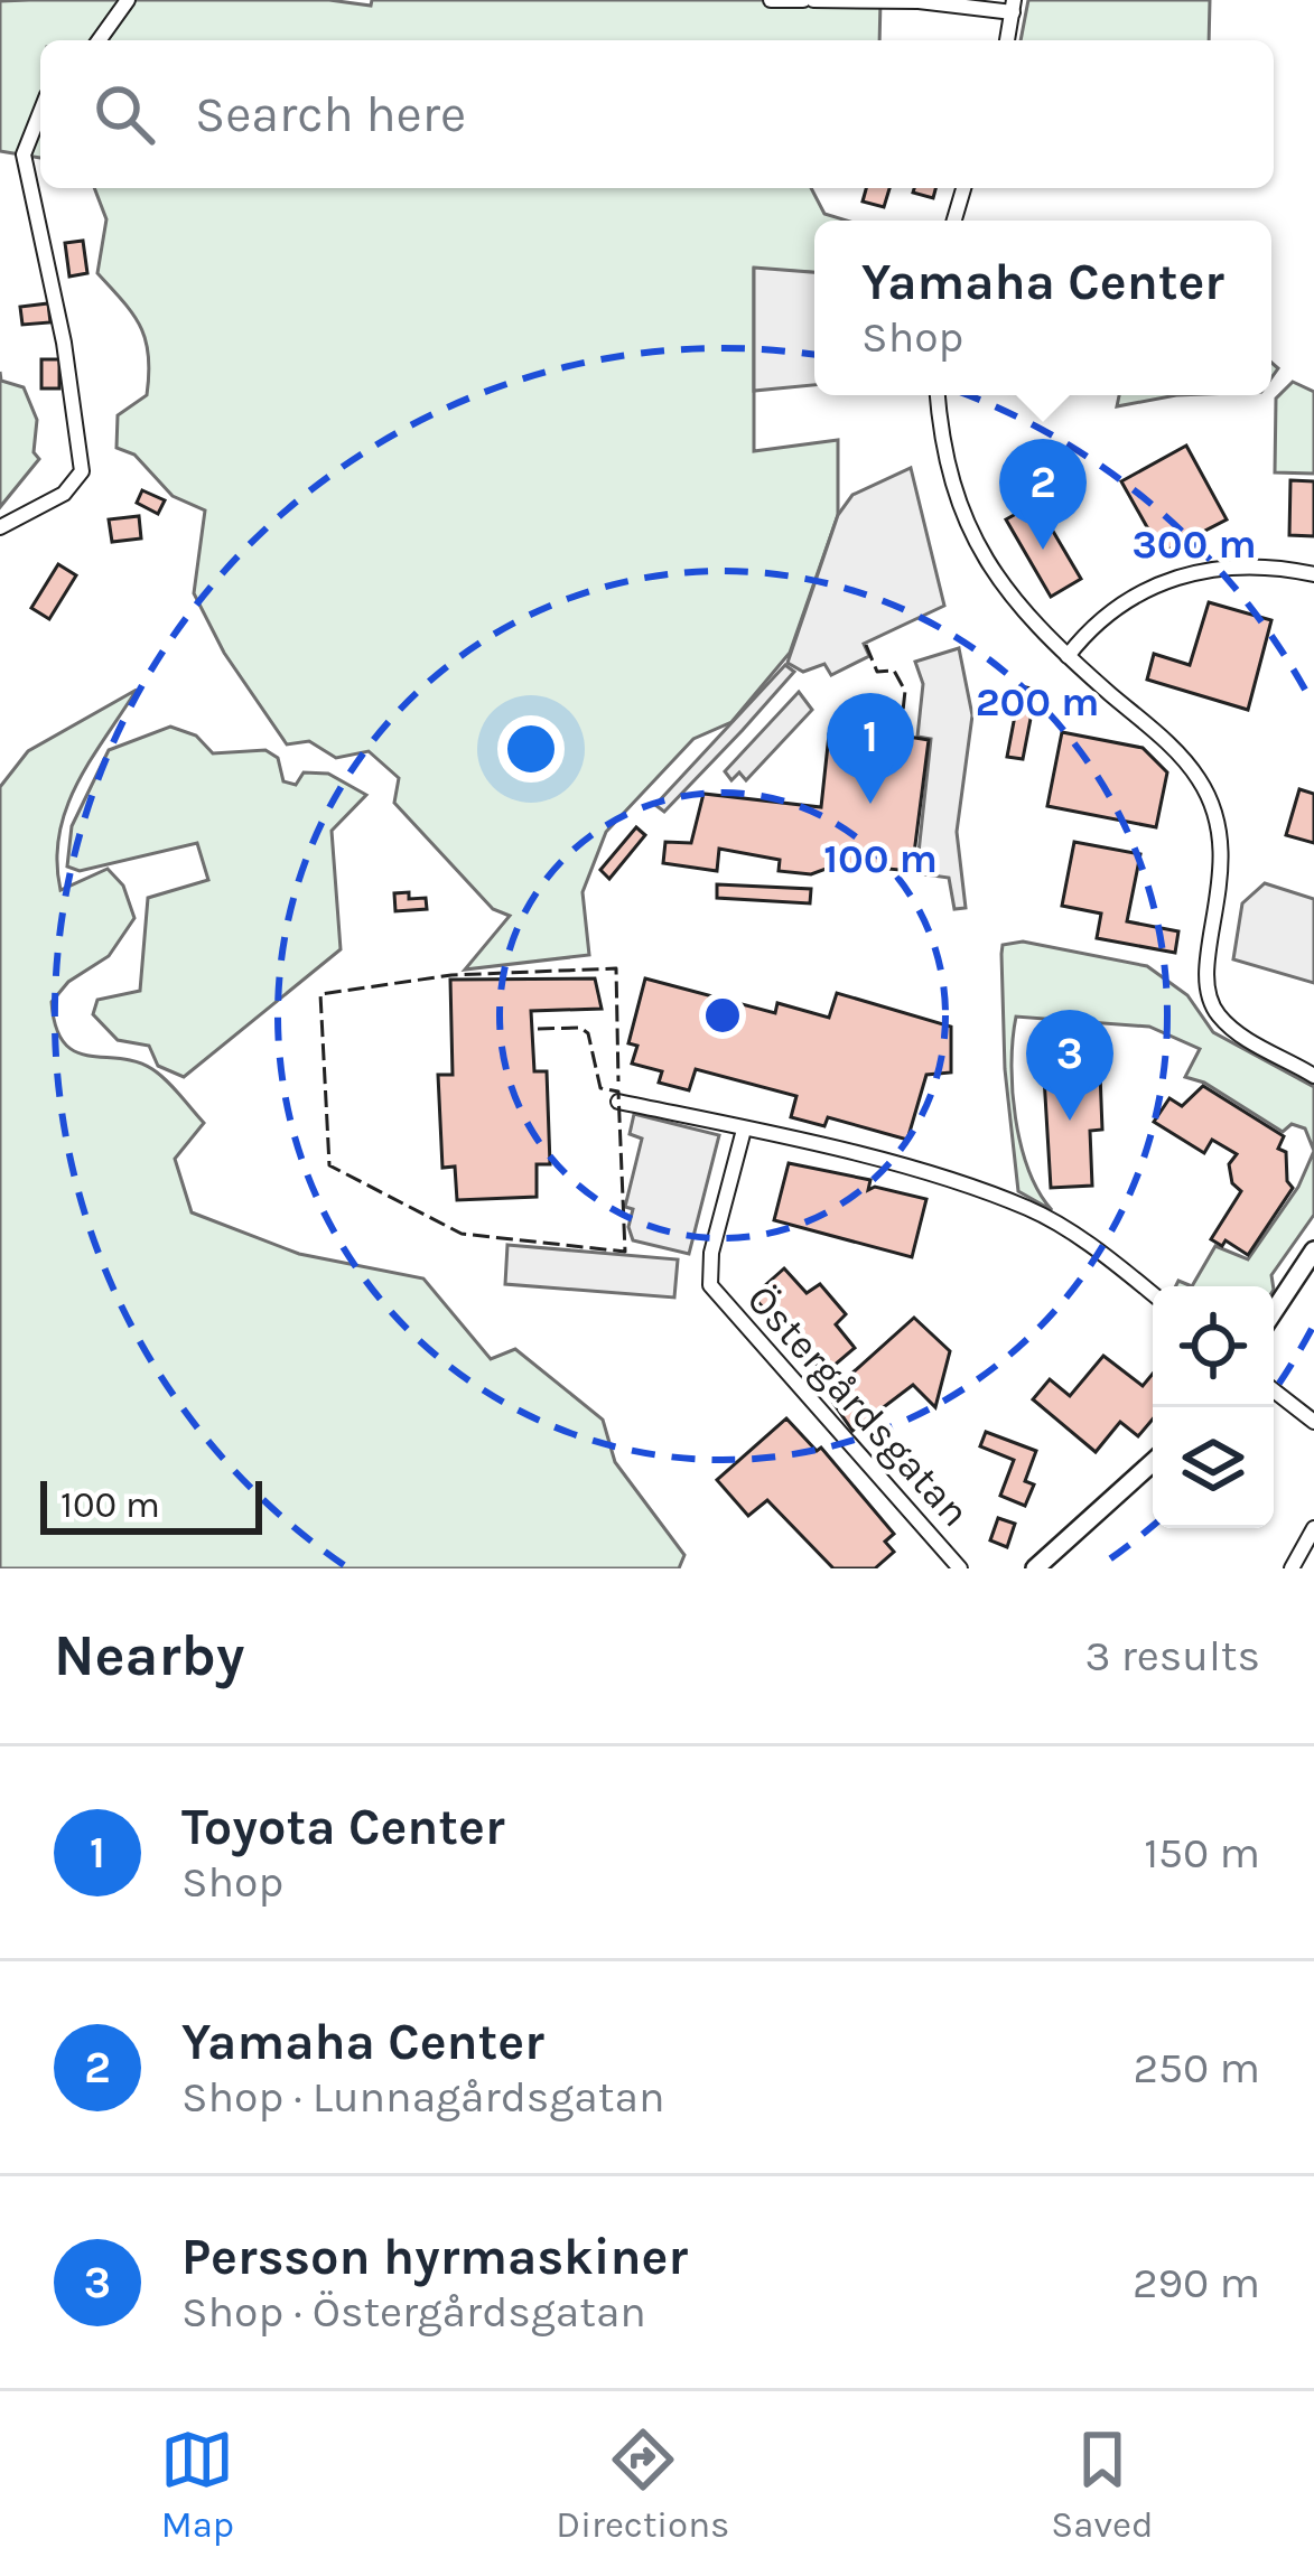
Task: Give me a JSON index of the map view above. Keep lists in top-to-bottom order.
{
  "streets": {
    "street": ["Östergårdsgatan"]
  },
  "scale_bar": "100 m",
  "page": {
    "search": "Search here",
    "popup": ["Yamaha Center", "Shop"],
    "pins": ["2", "1", "3"],
    "scale": "100 m",
    "heading": ["Nearby", "3 results"],
    "list": [
      {
        "mark": "1",
        "name": "Toyota Center",
        "note": "Shop",
        "value": "150 m"
      },
      {
        "mark": "2",
        "name": "Yamaha Center",
        "note": "Shop · Lunnagårdsgatan",
        "value": "250 m"
      },
      {
        "mark": "3",
        "name": "Persson hyrmaskiner",
        "note": "Shop · Östergårdsgatan",
        "value": "290 m"
      }
    ],
    "nav": ["Map", "Directions", "Saved"]
  },
  "rings": ["300 m", "200 m", "100 m"]
}
